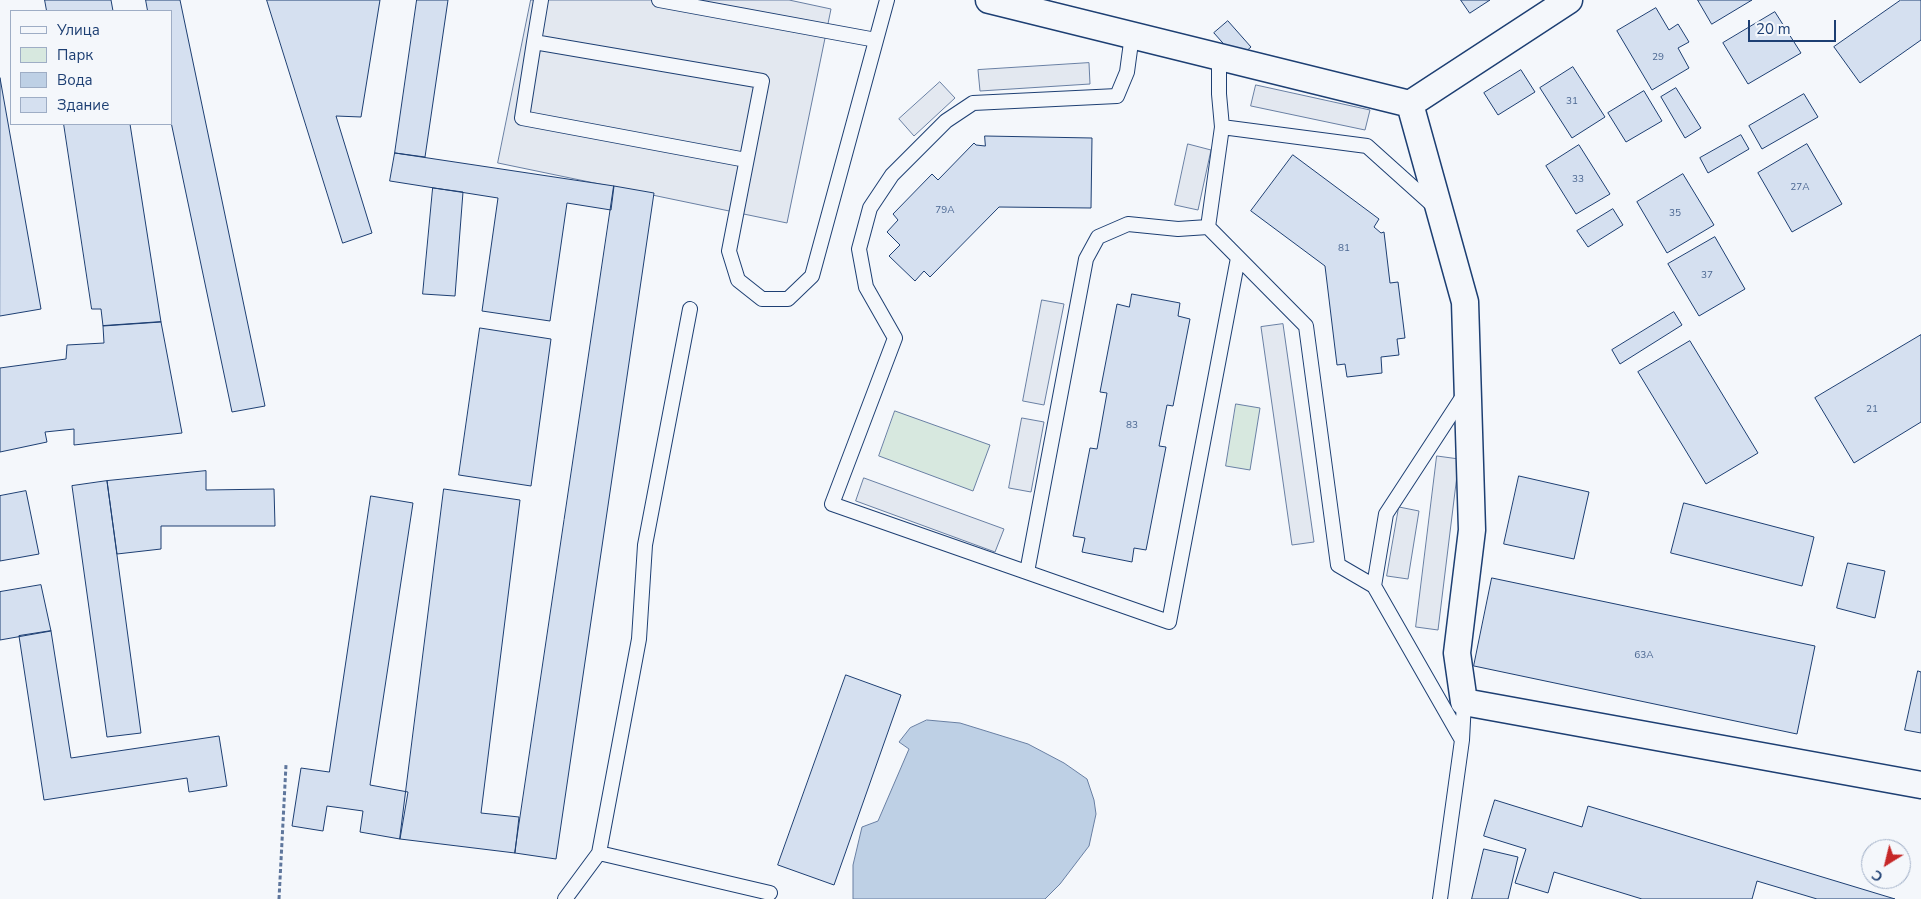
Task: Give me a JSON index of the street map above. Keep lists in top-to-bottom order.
{
  "house_numbers": [
    "29",
    "31",
    "33",
    "27А",
    "79А",
    "35",
    "81",
    "37",
    "21",
    "83",
    "63А"
  ],
  "legend": [
    "Улица",
    "Парк",
    "Вода",
    "Здание"
  ],
  "scale_bar": "20 m",
  "north": "bottom left"
}
